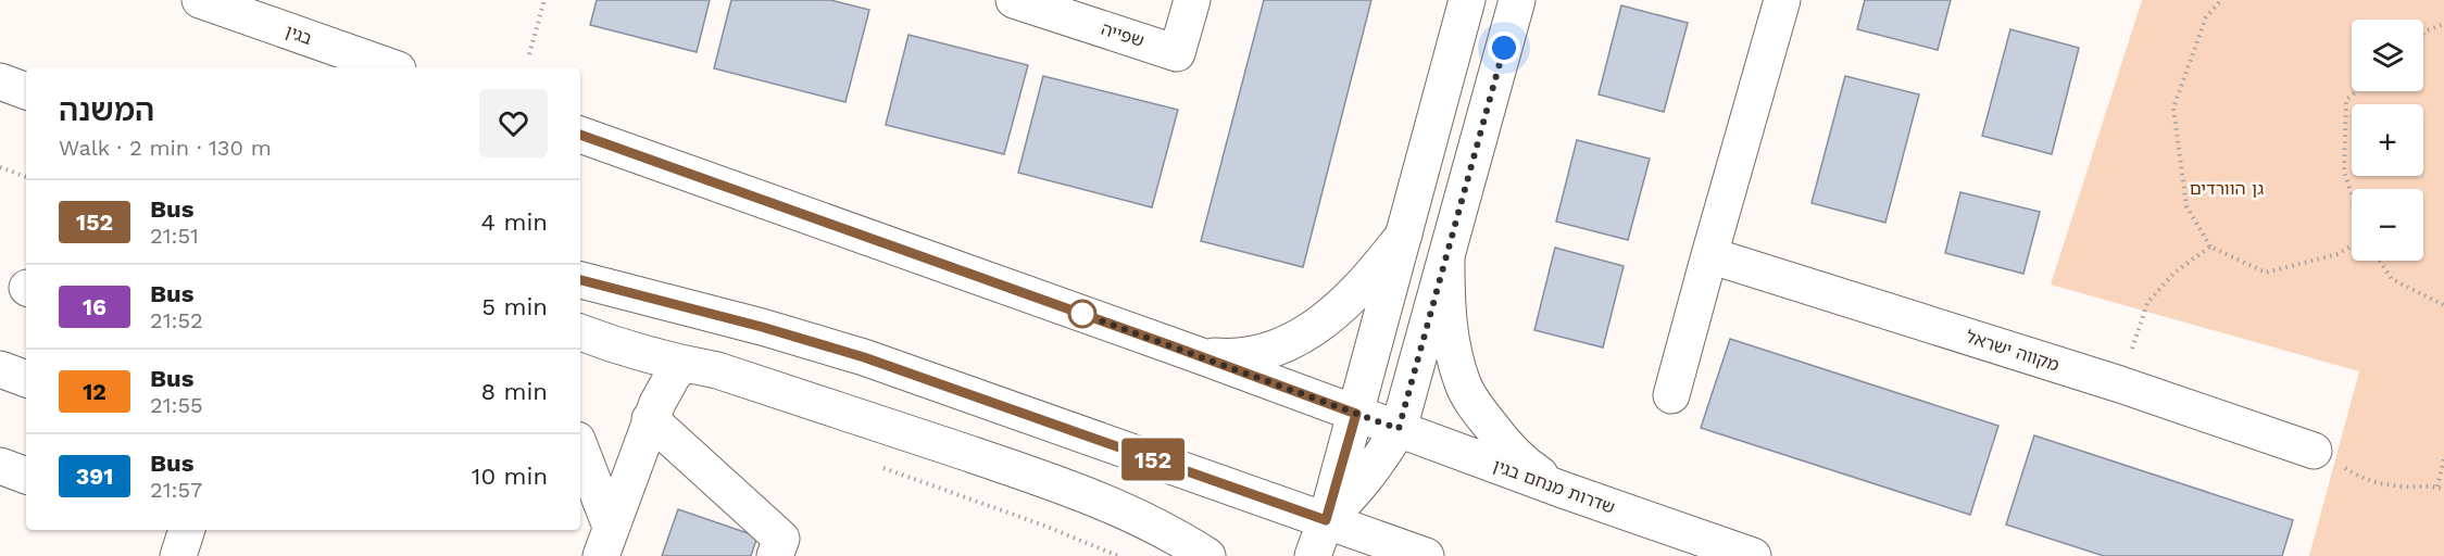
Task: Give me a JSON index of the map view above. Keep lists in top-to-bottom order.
{
  "streets": {
    "main road": [
      "בגין",
      "שפייה",
      "מקווה ישראל",
      "שדרות מנחם בגין"
    ]
  },
  "parks": ["גן הוורדים"],
  "lines": ["bus line 152"],
  "page": {
    "on_map": "152",
    "map_buttons": ["+", "−"],
    "heading": ["המשנה", "Walk · 2 min · 130 m"],
    "list": [
      {
        "mark": "152",
        "name": "Bus",
        "note": "21:51",
        "value": "4 min"
      },
      {
        "mark": "16",
        "name": "Bus",
        "note": "21:52",
        "value": "5 min"
      },
      {
        "mark": "12",
        "name": "Bus",
        "note": "21:55",
        "value": "8 min"
      },
      {
        "mark": "391",
        "name": "Bus",
        "note": "21:57",
        "value": "10 min"
      }
    ]
  }
}
